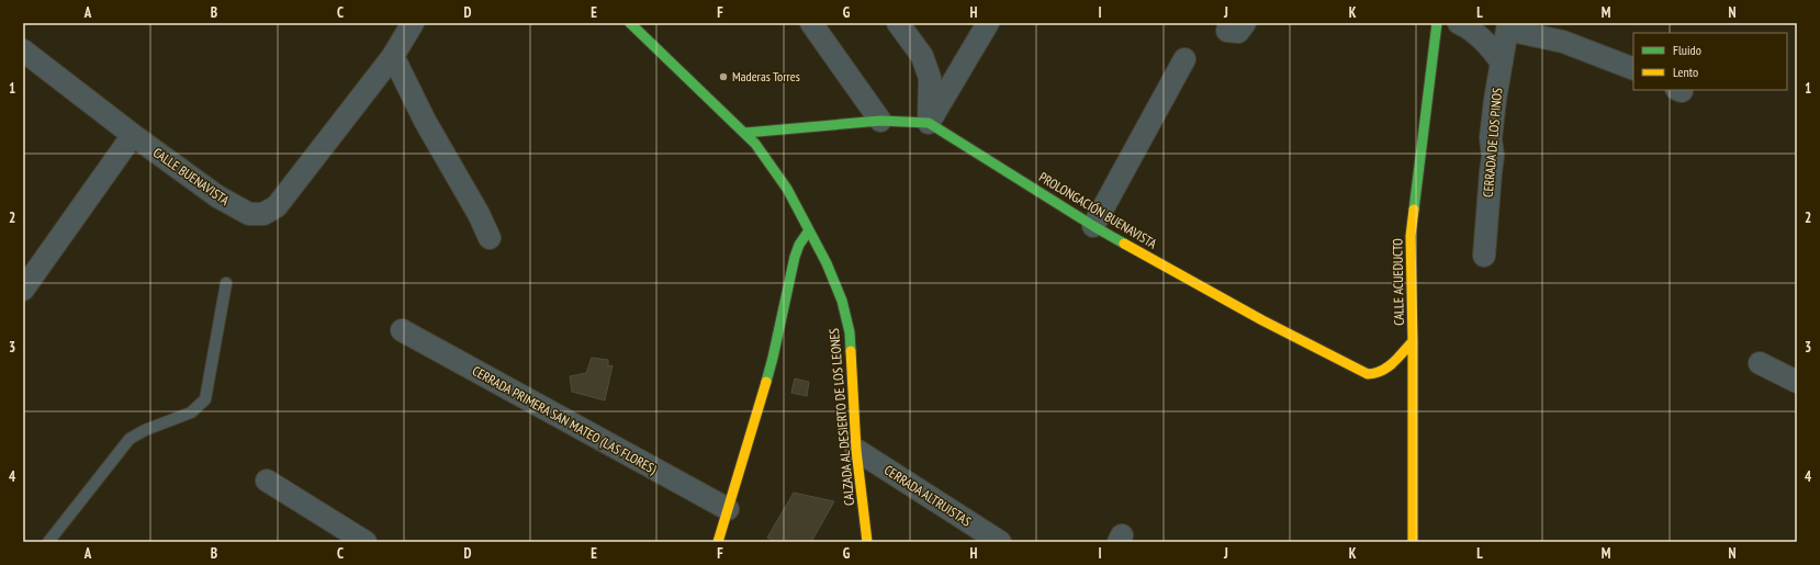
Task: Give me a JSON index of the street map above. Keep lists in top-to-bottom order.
{
  "streets": {
    "street": [
      "CERRADA DE LOS PINOS",
      "CALLE BUENAVISTA",
      "PROLONGACIÓN BUENAVISTA",
      "CALLE ACUEDUCTO",
      "CALZADA AL DESIERTO DE LOS LEONES",
      "CERRADA PRIMERA SAN MATEO (LAS FLORES)",
      "CERRADA ALTRUISTAS"
    ]
  },
  "crossings": [
    ["PROLONGACIÓN BUENAVISTA", "CALLE ACUEDUCTO"],
    ["PROLONGACIÓN BUENAVISTA", "CALZADA AL DESIERTO DE LOS LEONES"],
    ["CALZADA AL DESIERTO DE LOS LEONES", "CERRADA ALTRUISTAS"]
  ],
  "places": ["Maderas Torres"],
  "legend": ["Fluido", "Lento"],
  "grid": {
    "columns": [
      "A",
      "B",
      "C",
      "D",
      "E",
      "F",
      "G",
      "H",
      "I",
      "J",
      "K",
      "L",
      "M",
      "N"
    ],
    "rows": [
      "1",
      "2",
      "3",
      "4"
    ]
  }
}
